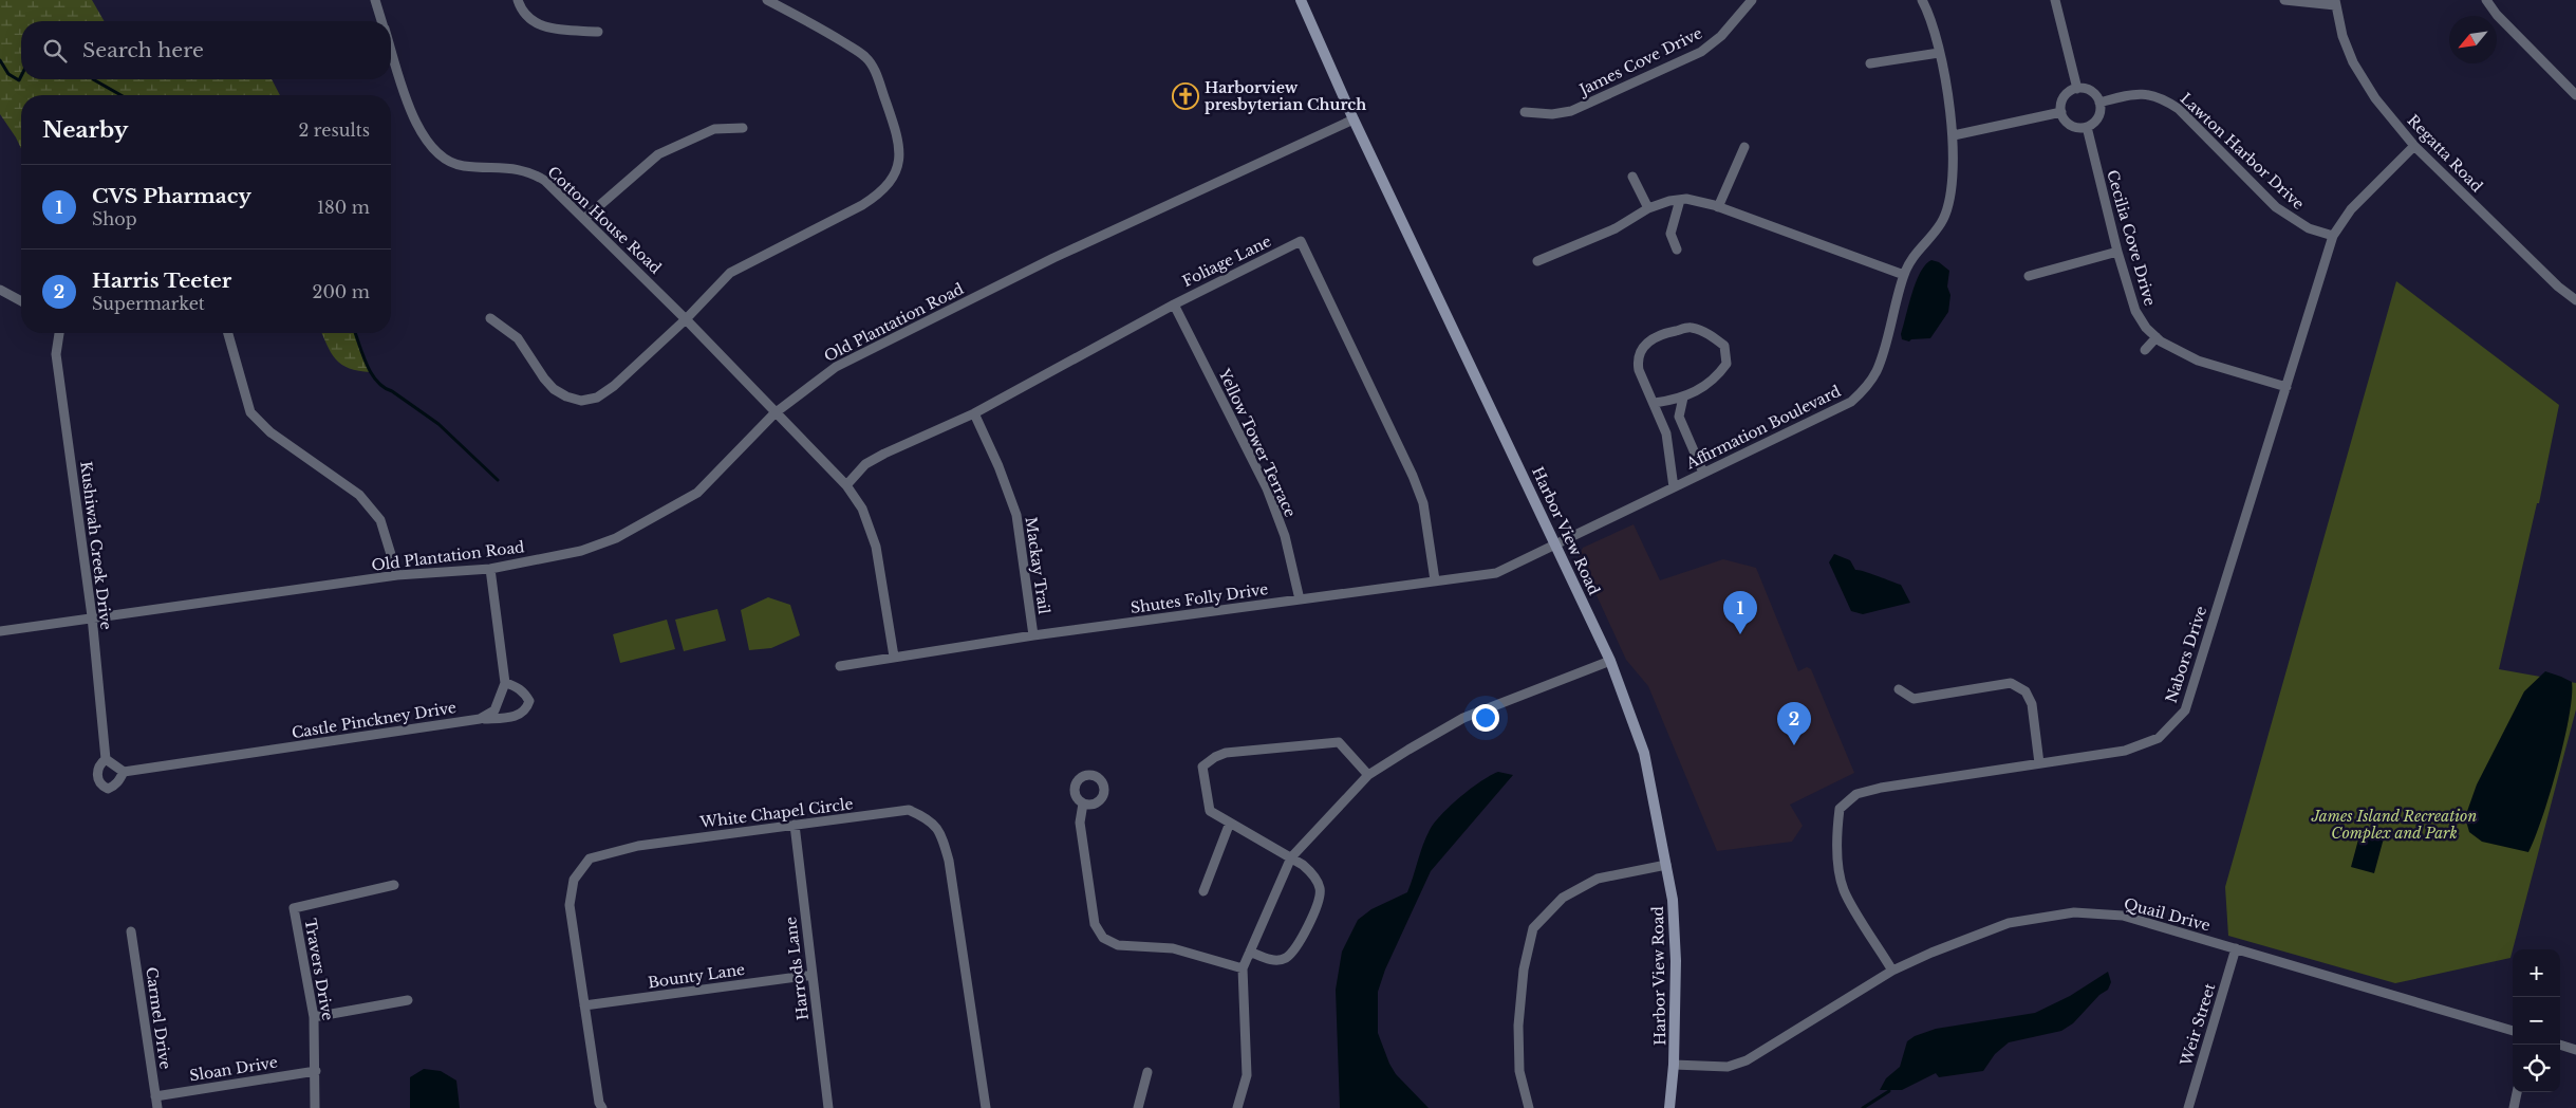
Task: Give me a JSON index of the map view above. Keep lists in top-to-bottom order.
{
  "streets": {
    "main road": ["Harbor View Road"],
    "street": [
      "James Cove Drive",
      "Lawton Harbor Drive",
      "Regatta Road",
      "Cotton House Road",
      "Cecilia Cove Drive",
      "Foliage Lane",
      "Old Plantation Road",
      "Affirmation Boulevard",
      "Yellow Tower Terrace",
      "Kushiwah Creek Drive",
      "Mackay Trail",
      "Shutes Folly Drive",
      "Nabors Drive",
      "Castle Pinckney Drive",
      "White Chapel Circle",
      "Quail Drive",
      "Harrods Lane",
      "Travers Drive",
      "Bounty Lane",
      "Carmel Drive",
      "Weir Street",
      "Sloan Drive"
    ]
  },
  "crossings": [
    ["Lawton Harbor Drive", "Cecilia Cove Drive"],
    ["Lawton Harbor Drive", "Nabors Drive"],
    ["Regatta Road", "Nabors Drive"],
    ["Cotton House Road", "Foliage Lane"],
    ["Cotton House Road", "Old Plantation Road"],
    ["Cotton House Road", "Shutes Folly Drive"],
    ["Cecilia Cove Drive", "Nabors Drive"],
    ["Foliage Lane", "Yellow Tower Terrace"],
    ["Foliage Lane", "Mackay Trail"],
    ["Foliage Lane", "Shutes Folly Drive"],
    ["Old Plantation Road", "Harbor View Road"],
    ["Old Plantation Road", "Kushiwah Creek Drive"],
    ["Affirmation Boulevard", "Harbor View Road"],
    ["Affirmation Boulevard", "Shutes Folly Drive"],
    ["Yellow Tower Terrace", "Shutes Folly Drive"],
    ["Harbor View Road", "Shutes Folly Drive"],
    ["Harbor View Road", "Quail Drive"],
    ["Kushiwah Creek Drive", "Castle Pinckney Drive"],
    ["Mackay Trail", "Shutes Folly Drive"],
    ["Nabors Drive", "Quail Drive"],
    ["White Chapel Circle", "Harrods Lane"],
    ["White Chapel Circle", "Bounty Lane"],
    ["Quail Drive", "Weir Street"],
    ["Harrods Lane", "Bounty Lane"],
    ["Travers Drive", "Sloan Drive"],
    ["Carmel Drive", "Sloan Drive"]
  ],
  "parks": ["James Island Recreation Complex and Park"],
  "places": {
    "church": ["Harborview presbyterian Church"]
  },
  "north": "bottom left",
  "page": {
    "search": "Search here",
    "heading": ["Nearby", "2 results"],
    "list": [
      {
        "mark": "1",
        "name": "CVS Pharmacy",
        "note": "Shop",
        "value": "180 m"
      },
      {
        "mark": "2",
        "name": "Harris Teeter",
        "note": "Supermarket",
        "value": "200 m"
      }
    ],
    "pins": ["1", "2"],
    "map_buttons": ["+", "−"]
  }
}
